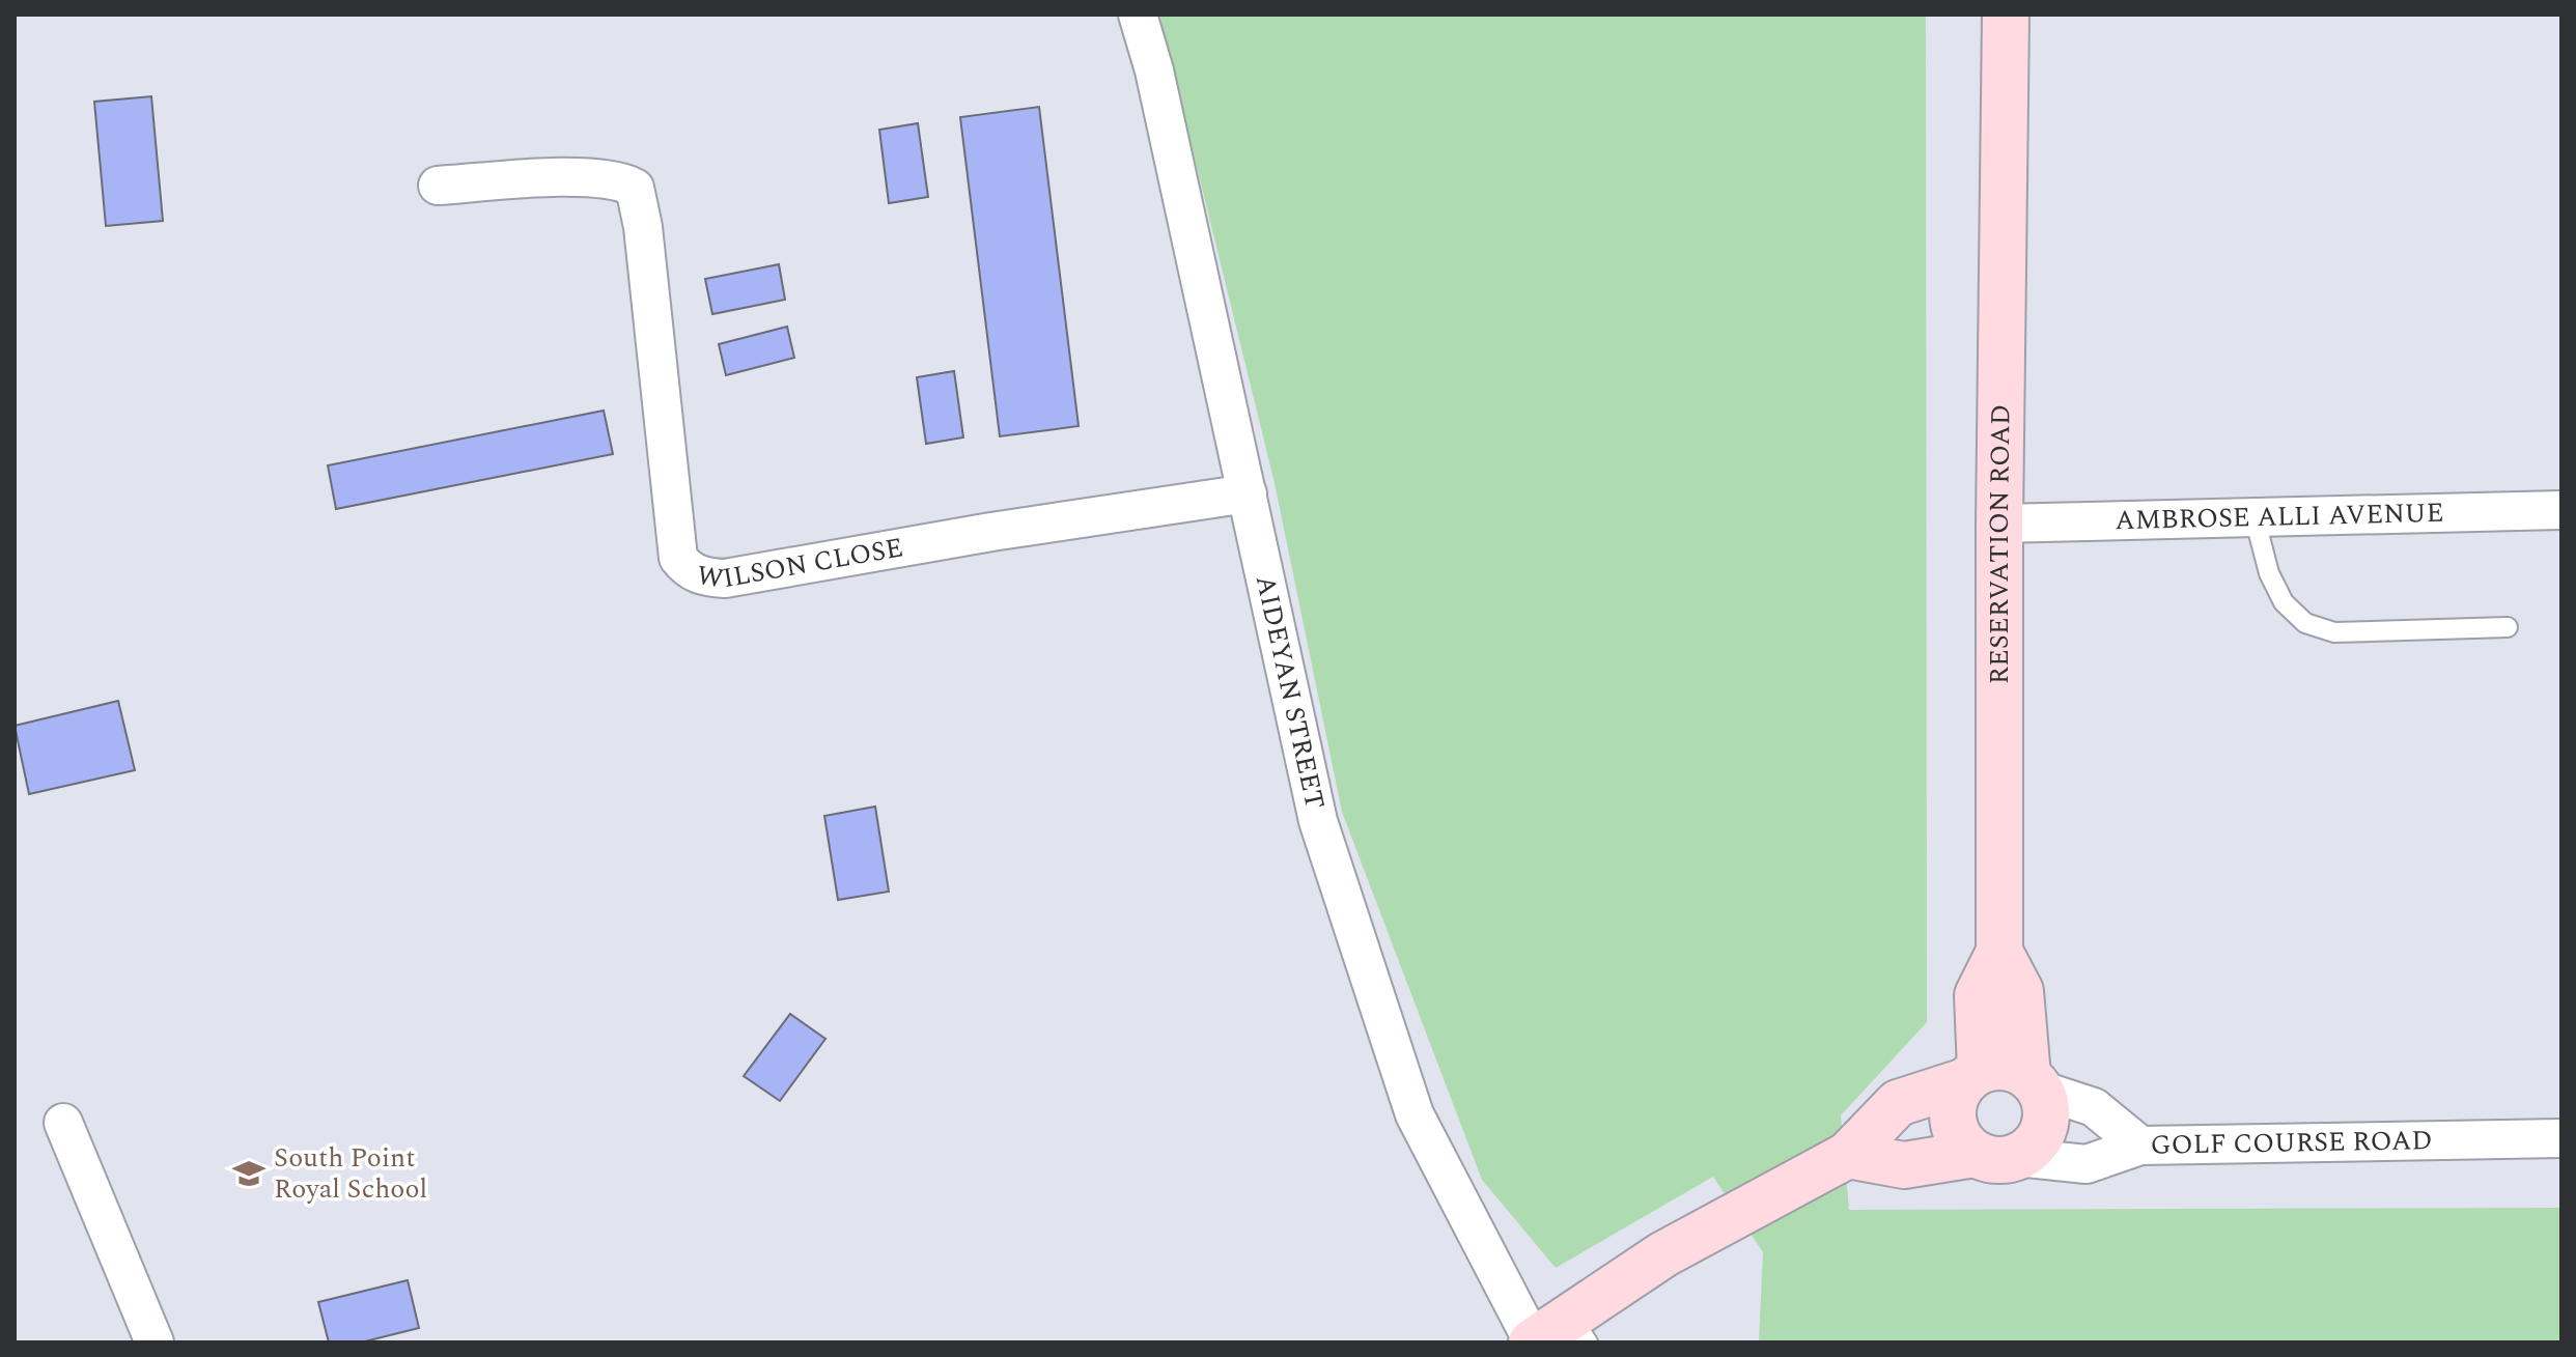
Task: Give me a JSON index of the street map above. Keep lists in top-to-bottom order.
{
  "streets": {
    "street": [
      "AMBROSE ALLI AVENUE",
      "RESERVATION ROAD",
      "WILSON CLOSE",
      "AIDEYAN STREET",
      "GOLF COURSE ROAD"
    ]
  },
  "crossings": [
    ["AMBROSE ALLI AVENUE", "RESERVATION ROAD"],
    ["RESERVATION ROAD", "GOLF COURSE ROAD"],
    ["WILSON CLOSE", "AIDEYAN STREET"]
  ],
  "places": {
    "school or university": ["South Point Royal School"]
  }
}
